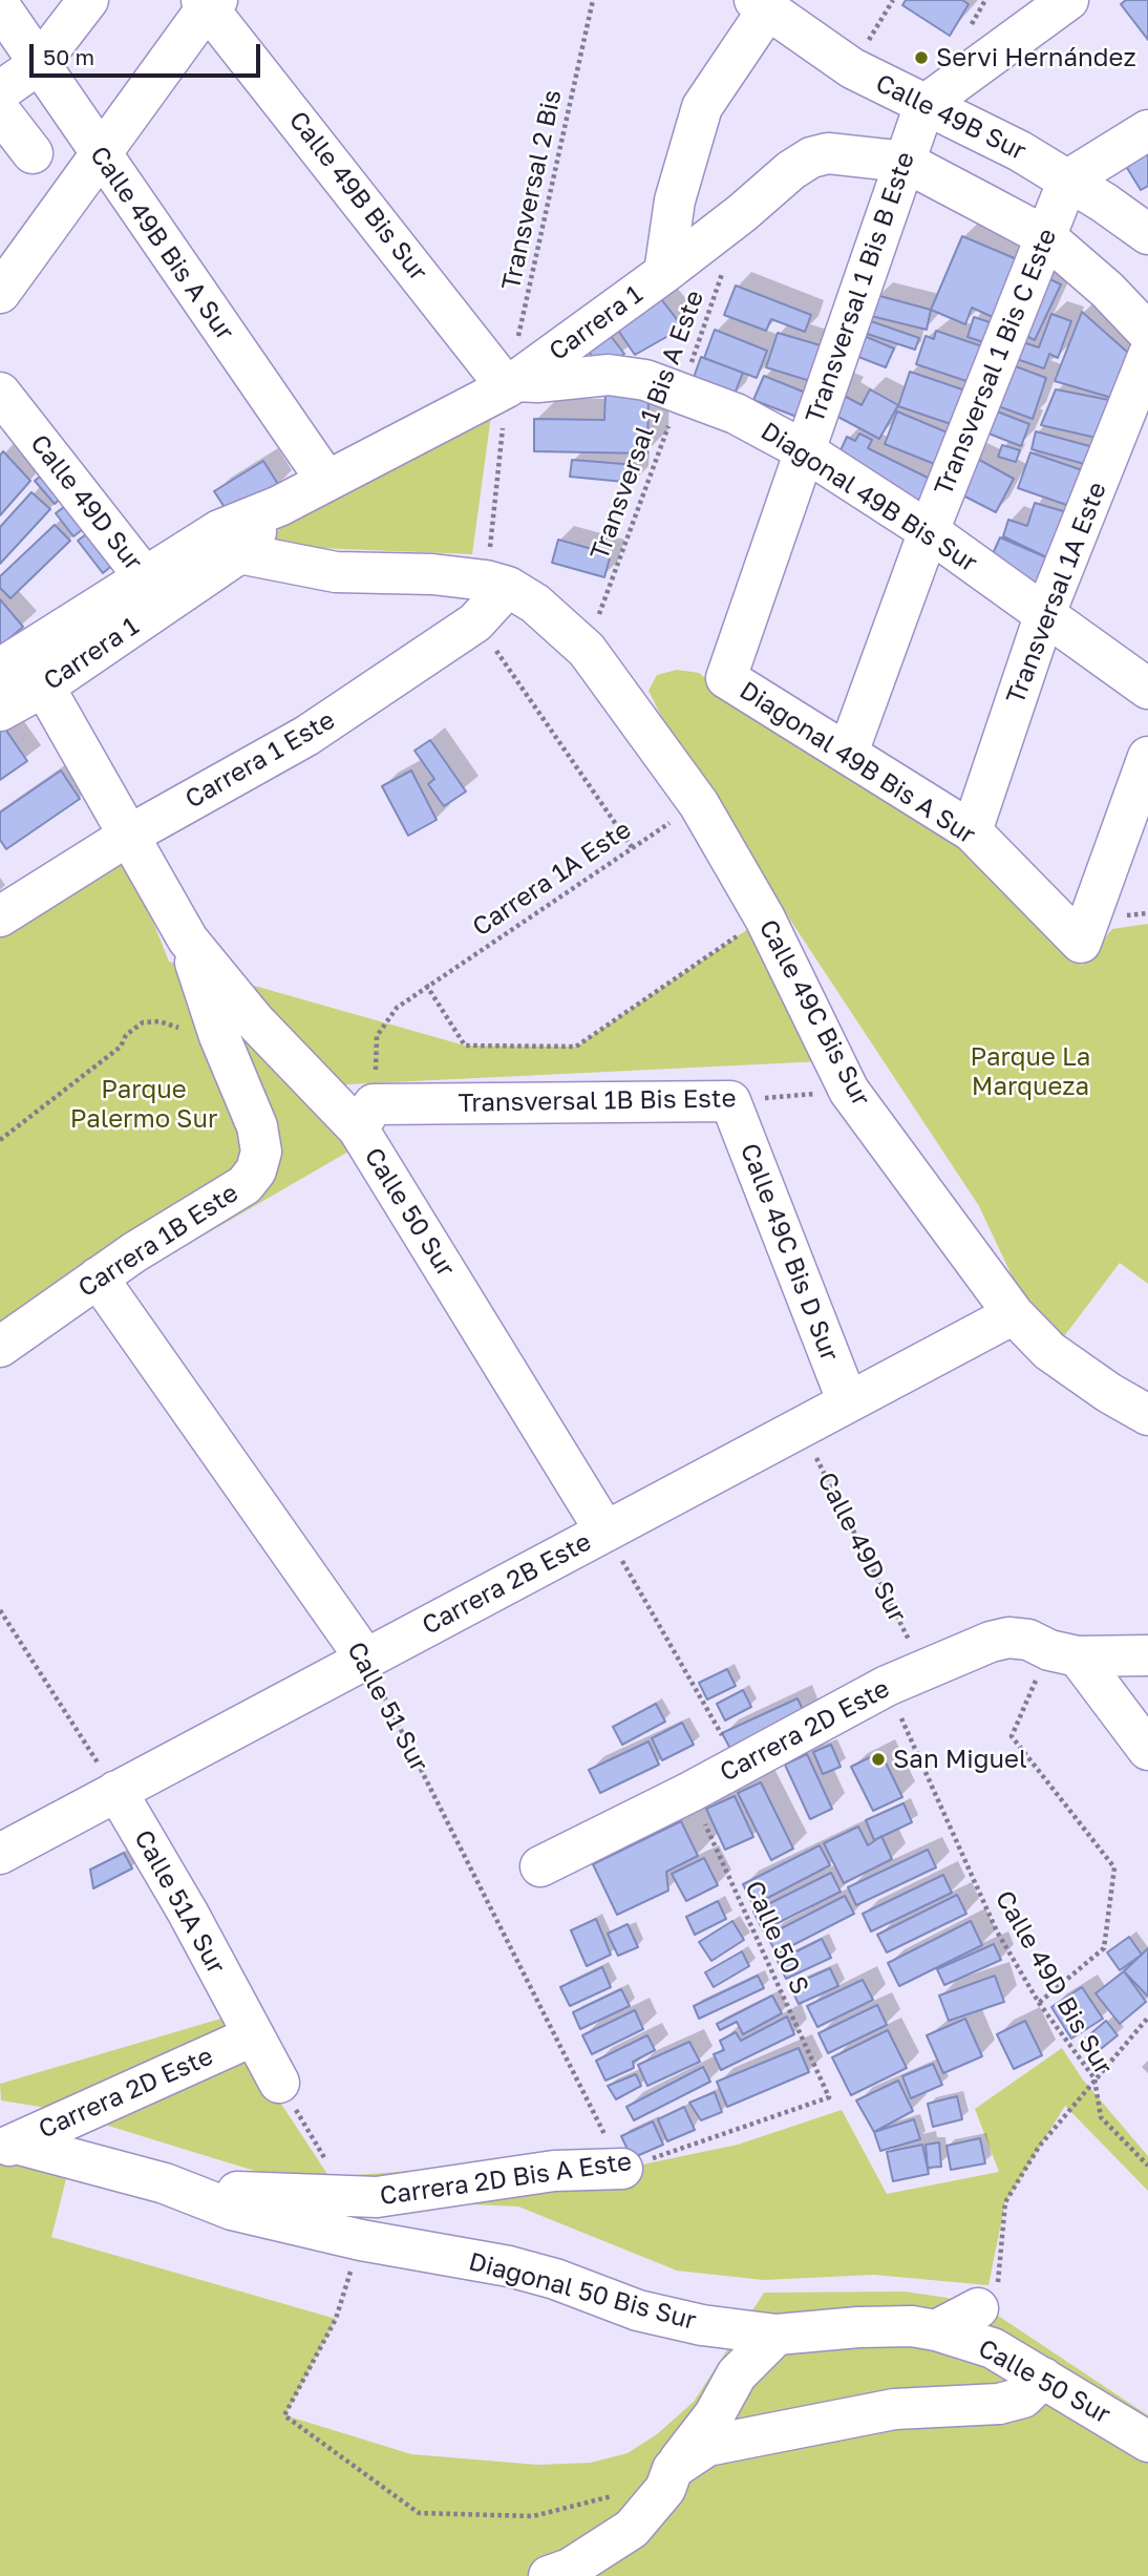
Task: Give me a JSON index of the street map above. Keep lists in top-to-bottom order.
{
  "streets": {
    "street": [
      "Calle 49B Sur",
      "Calle 49B Bis Sur",
      "Calle 49B Bis A Sur",
      "Transversal 1 Bis B Este",
      "Carrera 1",
      "Transversal 1 Bis C Este",
      "Diagonal 49B Bis Sur",
      "Calle 49D Sur",
      "Transversal 1A Este",
      "Carrera 1 Este",
      "Diagonal 49B Bis A Sur",
      "Calle 49C Bis Sur",
      "Transversal 1B Bis Este",
      "Calle 50 Sur",
      "Carrera 1B Este",
      "Calle 49C Bis D Sur",
      "Carrera 2B Este",
      "Calle 51 Sur",
      "Carrera 2D Este",
      "Calle 51A Sur",
      "Carrera 2D Bis A Este",
      "Diagonal 50 Bis Sur"
    ],
    "path": [
      "Transversal 2 Bis",
      "Transversal 1 Bis A Este",
      "Carrera 1A Este",
      "Calle 50 S",
      "Calle 49D Bis Sur"
    ]
  },
  "crossings": [
    ["Calle 49B Sur", "Transversal 1 Bis B Este"],
    ["Calle 49B Sur", "Transversal 1 Bis C Este"],
    ["Transversal 2 Bis", "Calle 49B Bis Sur"],
    ["Transversal 2 Bis", "Carrera 1"],
    ["Transversal 2 Bis", "Diagonal 49B Bis Sur"],
    ["Transversal 2 Bis", "Carrera 1 Este"],
    ["Transversal 2 Bis", "Calle 49C Bis Sur"],
    ["Calle 49B Bis Sur", "Carrera 1"],
    ["Calle 49B Bis Sur", "Diagonal 49B Bis Sur"],
    ["Calle 49B Bis A Sur", "Carrera 1"],
    ["Transversal 1 Bis B Este", "Carrera 1"],
    ["Transversal 1 Bis B Este", "Diagonal 49B Bis Sur"],
    ["Transversal 1 Bis B Este", "Diagonal 49B Bis A Sur"],
    ["Carrera 1", "Diagonal 49B Bis Sur"],
    ["Carrera 1", "Calle 49D Sur"],
    ["Carrera 1", "Calle 50 Sur"],
    ["Transversal 1 Bis C Este", "Diagonal 49B Bis Sur"],
    ["Transversal 1 Bis C Este", "Diagonal 49B Bis A Sur"],
    ["Transversal 1 Bis A Este", "Diagonal 49B Bis Sur"],
    ["Transversal 1 Bis A Este", "Calle 49C Bis Sur"],
    ["Diagonal 49B Bis Sur", "Transversal 1A Este"],
    ["Calle 49D Sur", "Carrera 2B Este"],
    ["Calle 49D Sur", "Carrera 2D Este"],
    ["Transversal 1A Este", "Diagonal 49B Bis A Sur"],
    ["Carrera 1 Este", "Calle 49C Bis Sur"],
    ["Carrera 1 Este", "Calle 50 Sur"],
    ["Carrera 1A Este", "Calle 49C Bis Sur"],
    ["Carrera 1A Este", "Transversal 1B Bis Este"],
    ["Carrera 1A Este", "Calle 50 Sur"],
    ["Calle 49C Bis Sur", "Transversal 1B Bis Este"],
    ["Calle 49C Bis Sur", "Carrera 2B Este"],
    ["Transversal 1B Bis Este", "Calle 50 Sur"],
    ["Transversal 1B Bis Este", "Calle 49C Bis D Sur"],
    ["Calle 50 Sur", "Carrera 1B Este"],
    ["Calle 50 Sur", "Carrera 2B Este"],
    ["Calle 50 Sur", "Diagonal 50 Bis Sur"],
    ["Carrera 1B Este", "Calle 51 Sur"],
    ["Calle 49C Bis D Sur", "Carrera 2B Este"],
    ["Carrera 2B Este", "Calle 51 Sur"],
    ["Carrera 2B Este", "Calle 51A Sur"],
    ["Calle 51 Sur", "Carrera 2D Bis A Este"],
    ["Carrera 2D Este", "Calle 51A Sur"],
    ["Carrera 2D Este", "Calle 50 S"],
    ["Carrera 2D Este", "Calle 49D Bis Sur"],
    ["Calle 50 S", "Carrera 2D Bis A Este"],
    ["Carrera 2D Bis A Este", "Diagonal 50 Bis Sur"]
  ],
  "parks": ["Parque La Marqueza", "Parque Palermo Sur"],
  "places": ["Servi Hernández", "San Miguel"],
  "scale_bar": "50 m"
}
